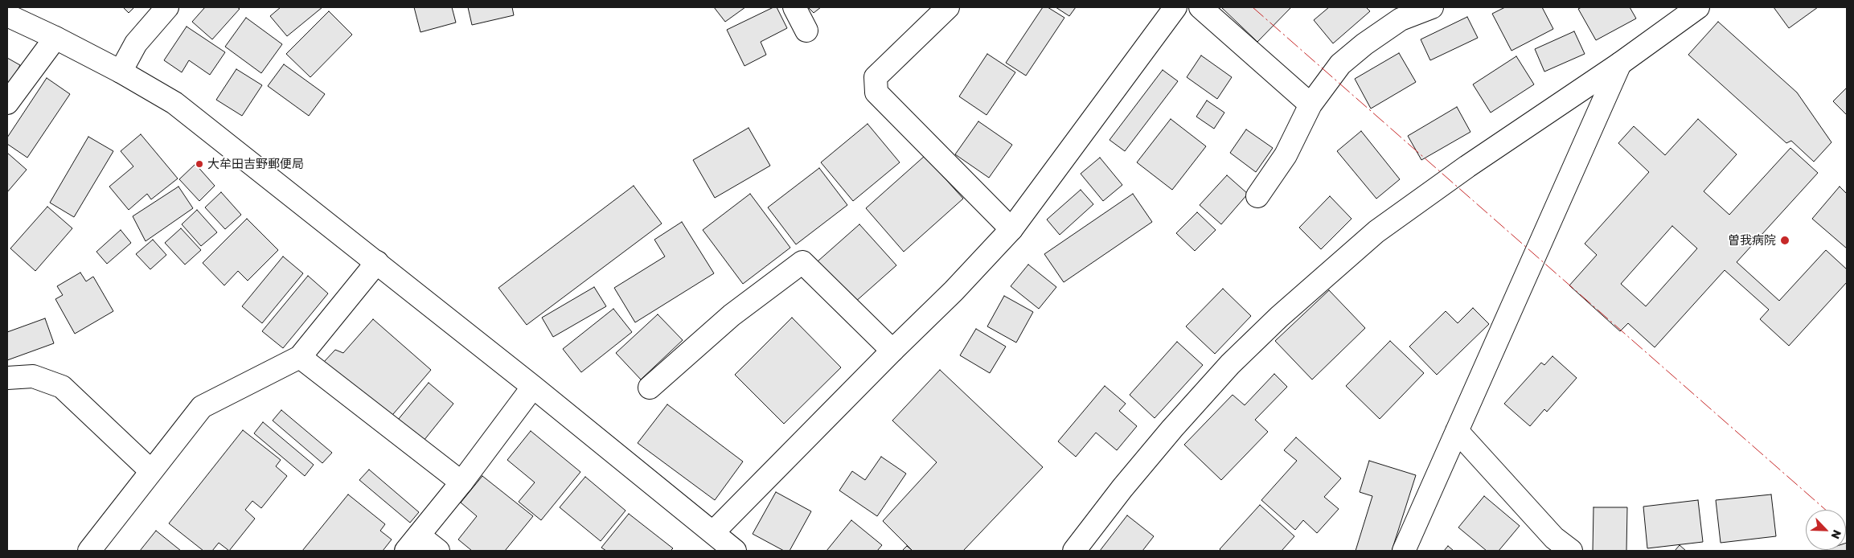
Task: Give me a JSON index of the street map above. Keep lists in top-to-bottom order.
{
  "places": ["大牟田吉野郵便局", "曽我病院"],
  "north": "bottom right"
}
